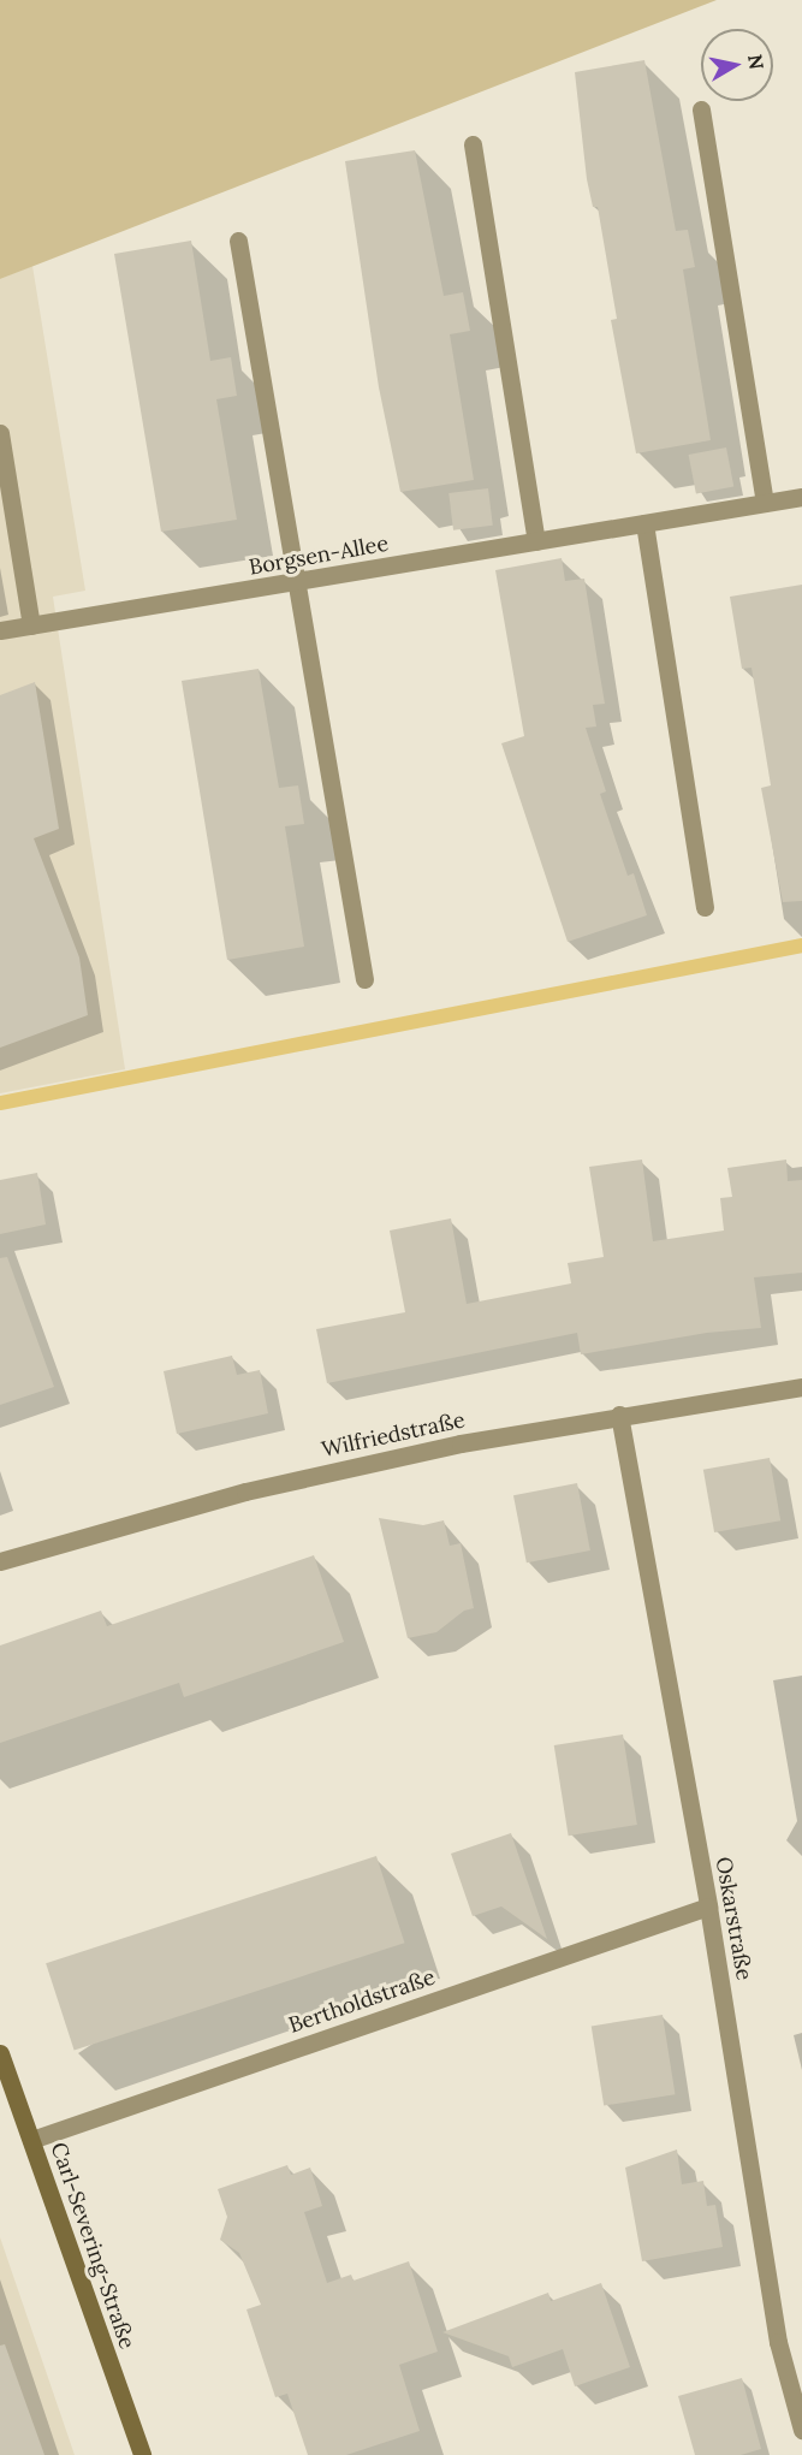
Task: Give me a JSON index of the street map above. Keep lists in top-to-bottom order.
{
  "streets": {
    "street": [
      "Borgsen-Allee",
      "Wilfriedstraße",
      "Oskarstraße",
      "Bertholdstraße",
      "Carl-Severing-Straße"
    ]
  },
  "crossings": [
    ["Wilfriedstraße", "Oskarstraße"],
    ["Oskarstraße", "Bertholdstraße"],
    ["Bertholdstraße", "Carl-Severing-Straße"]
  ],
  "north": "right"
}
